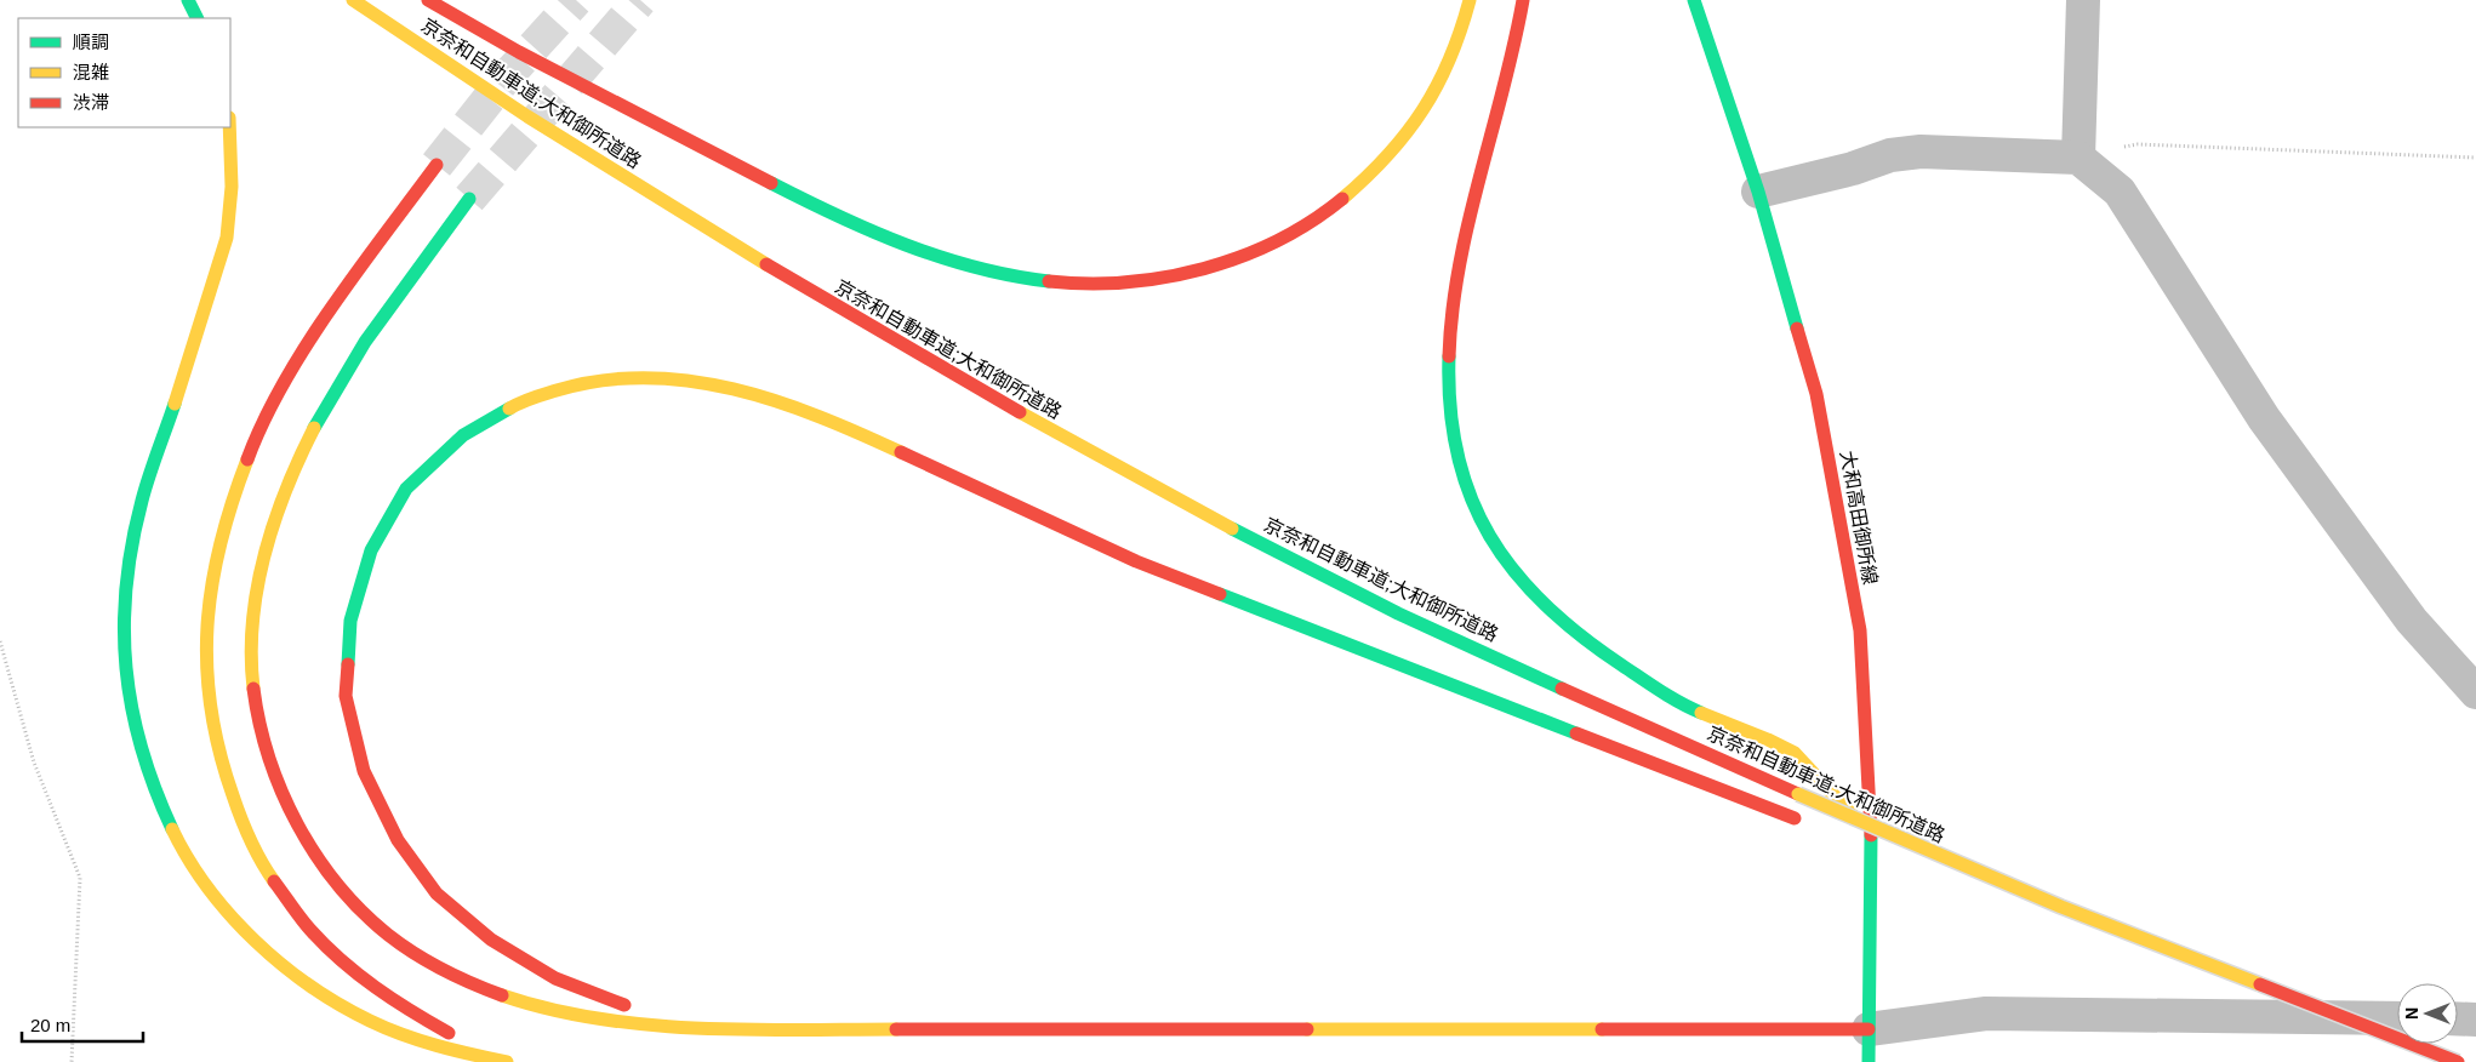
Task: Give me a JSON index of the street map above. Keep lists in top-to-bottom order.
{
  "streets": {
    "main road": ["京奈和自動車道;大和御所道路", "大和高田御所線"]
  },
  "legend": ["順調", "混雑", "渋滞"],
  "scale_bar": "20 m",
  "north": "left"
}
